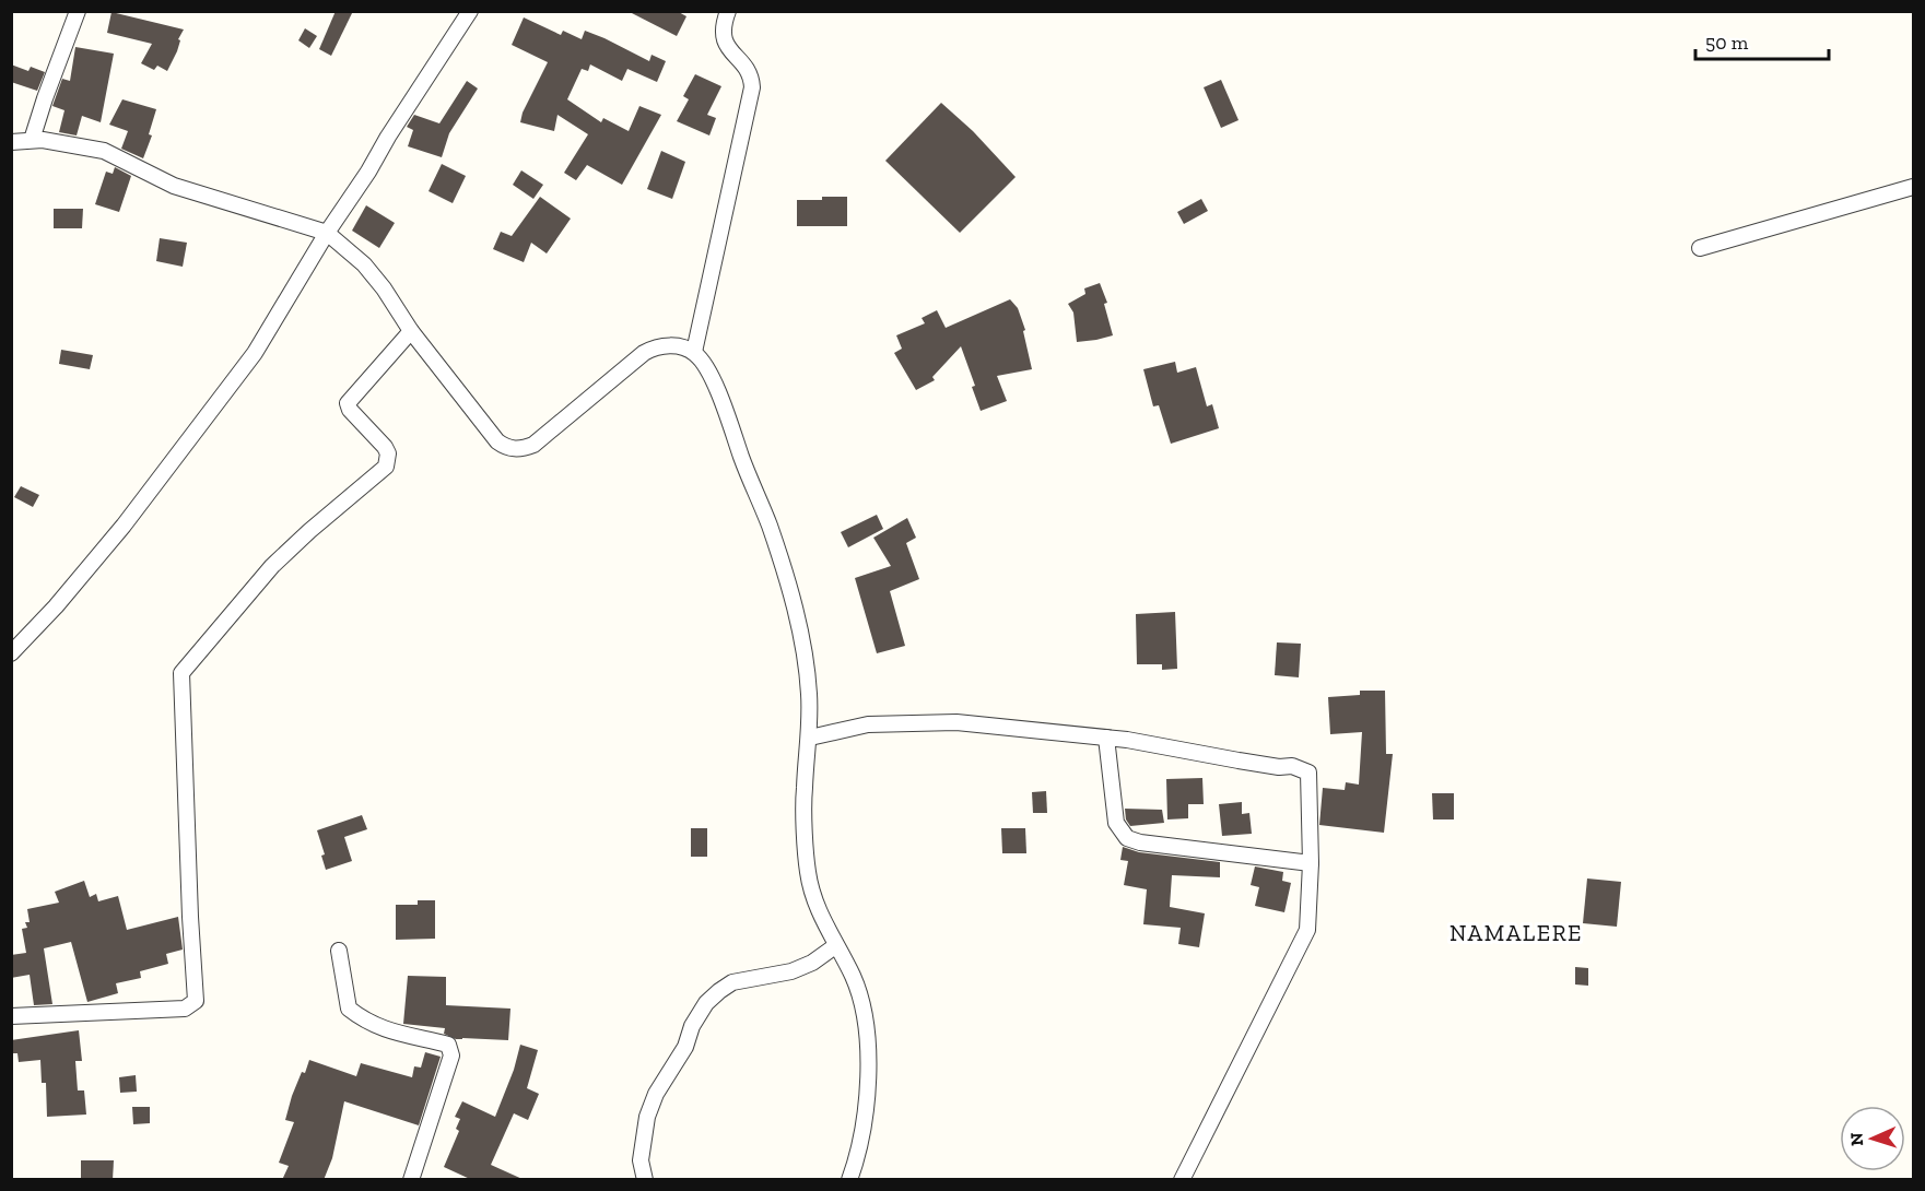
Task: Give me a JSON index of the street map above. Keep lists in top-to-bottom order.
{
  "districts": ["NAMALERE"],
  "scale_bar": "50 m",
  "north": "left"
}
